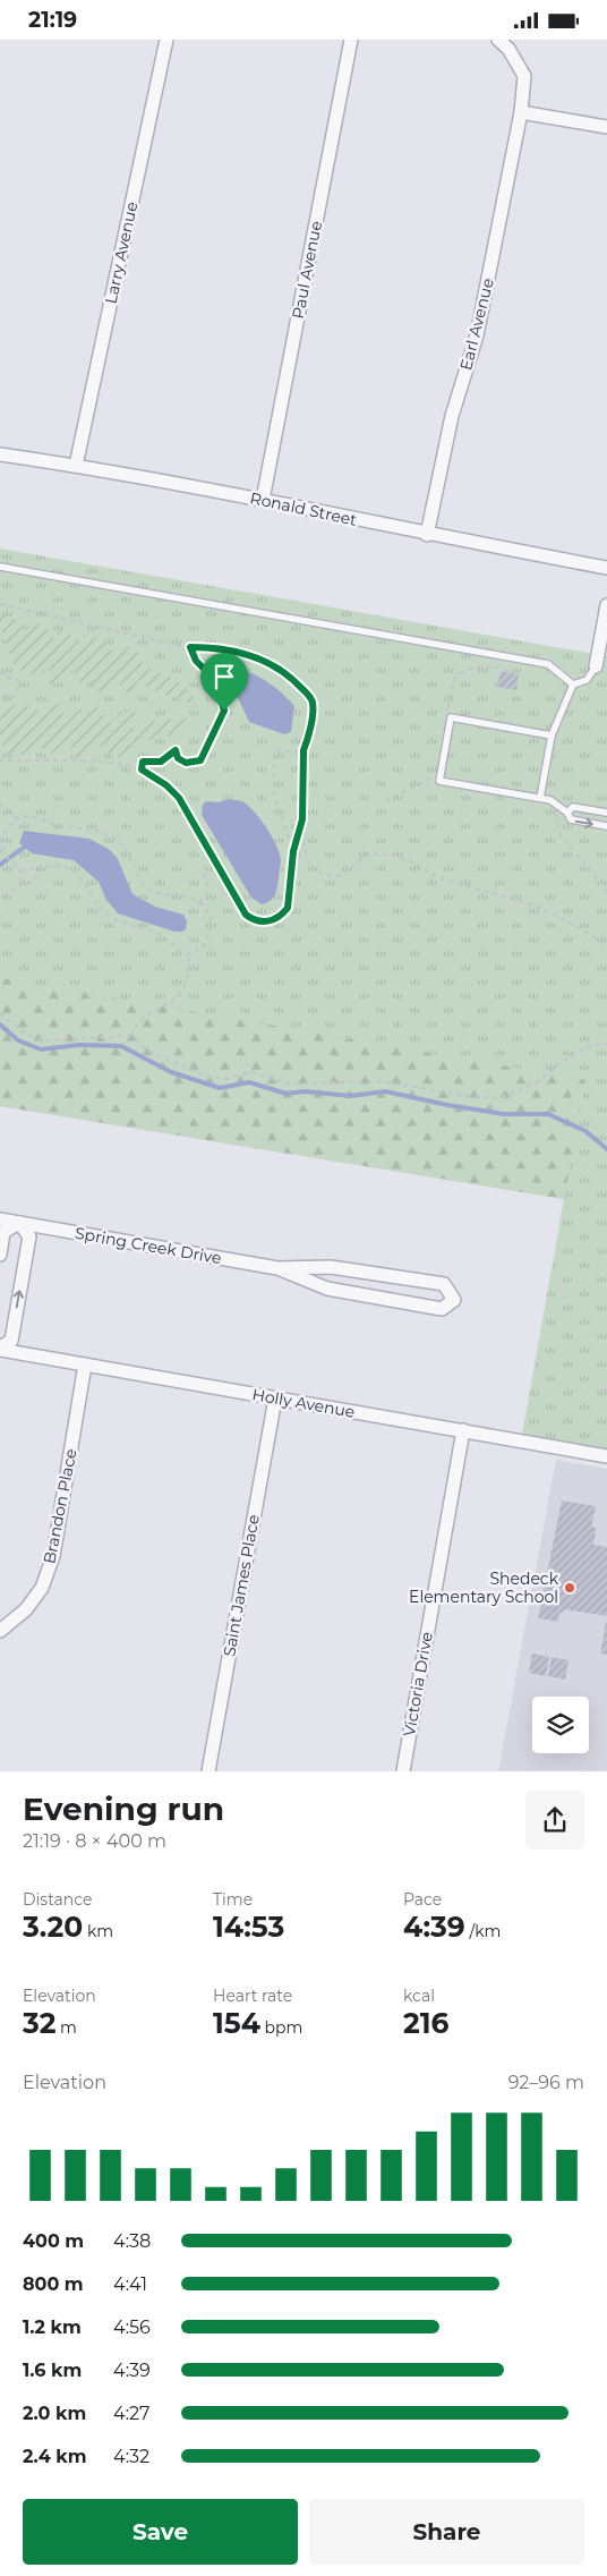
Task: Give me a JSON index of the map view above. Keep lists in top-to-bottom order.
{
  "streets": {
    "street": [
      "Larry Avenue",
      "Paul Avenue",
      "Earl Avenue",
      "Ronald Street",
      "Spring Creek Drive",
      "Holly Avenue",
      "Brandon Place",
      "Saint James Place",
      "Victoria Drive"
    ]
  },
  "crossings": [
    ["Larry Avenue", "Ronald Street"],
    ["Paul Avenue", "Ronald Street"],
    ["Earl Avenue", "Ronald Street"],
    ["Holly Avenue", "Brandon Place"],
    ["Holly Avenue", "Saint James Place"],
    ["Holly Avenue", "Victoria Drive"]
  ],
  "places": ["Shedeck Elementary School"],
  "page": {
    "status": "21:19",
    "heading": ["Evening run", "21:19 · 8 × 400 m"],
    "stats": [
      ["Distance", "3.20 km"],
      ["Time", "14:53"],
      ["Pace", "4:39 /km"],
      ["Elevation", "32 m"],
      ["Heart rate", "154 bpm"],
      ["kcal", "216"]
    ],
    "chart": ["Elevation", "92–96 m"],
    "list": [
      {
        "name": "400 m",
        "note": "4:38"
      },
      {
        "name": "800 m",
        "note": "4:41"
      },
      {
        "name": "1.2 km",
        "note": "4:56"
      },
      {
        "name": "1.6 km",
        "note": "4:39"
      },
      {
        "name": "2.0 km",
        "note": "4:27"
      },
      {
        "name": "2.4 km",
        "note": "4:32"
      }
    ],
    "buttons": ["Save", "Share"]
  }
}
